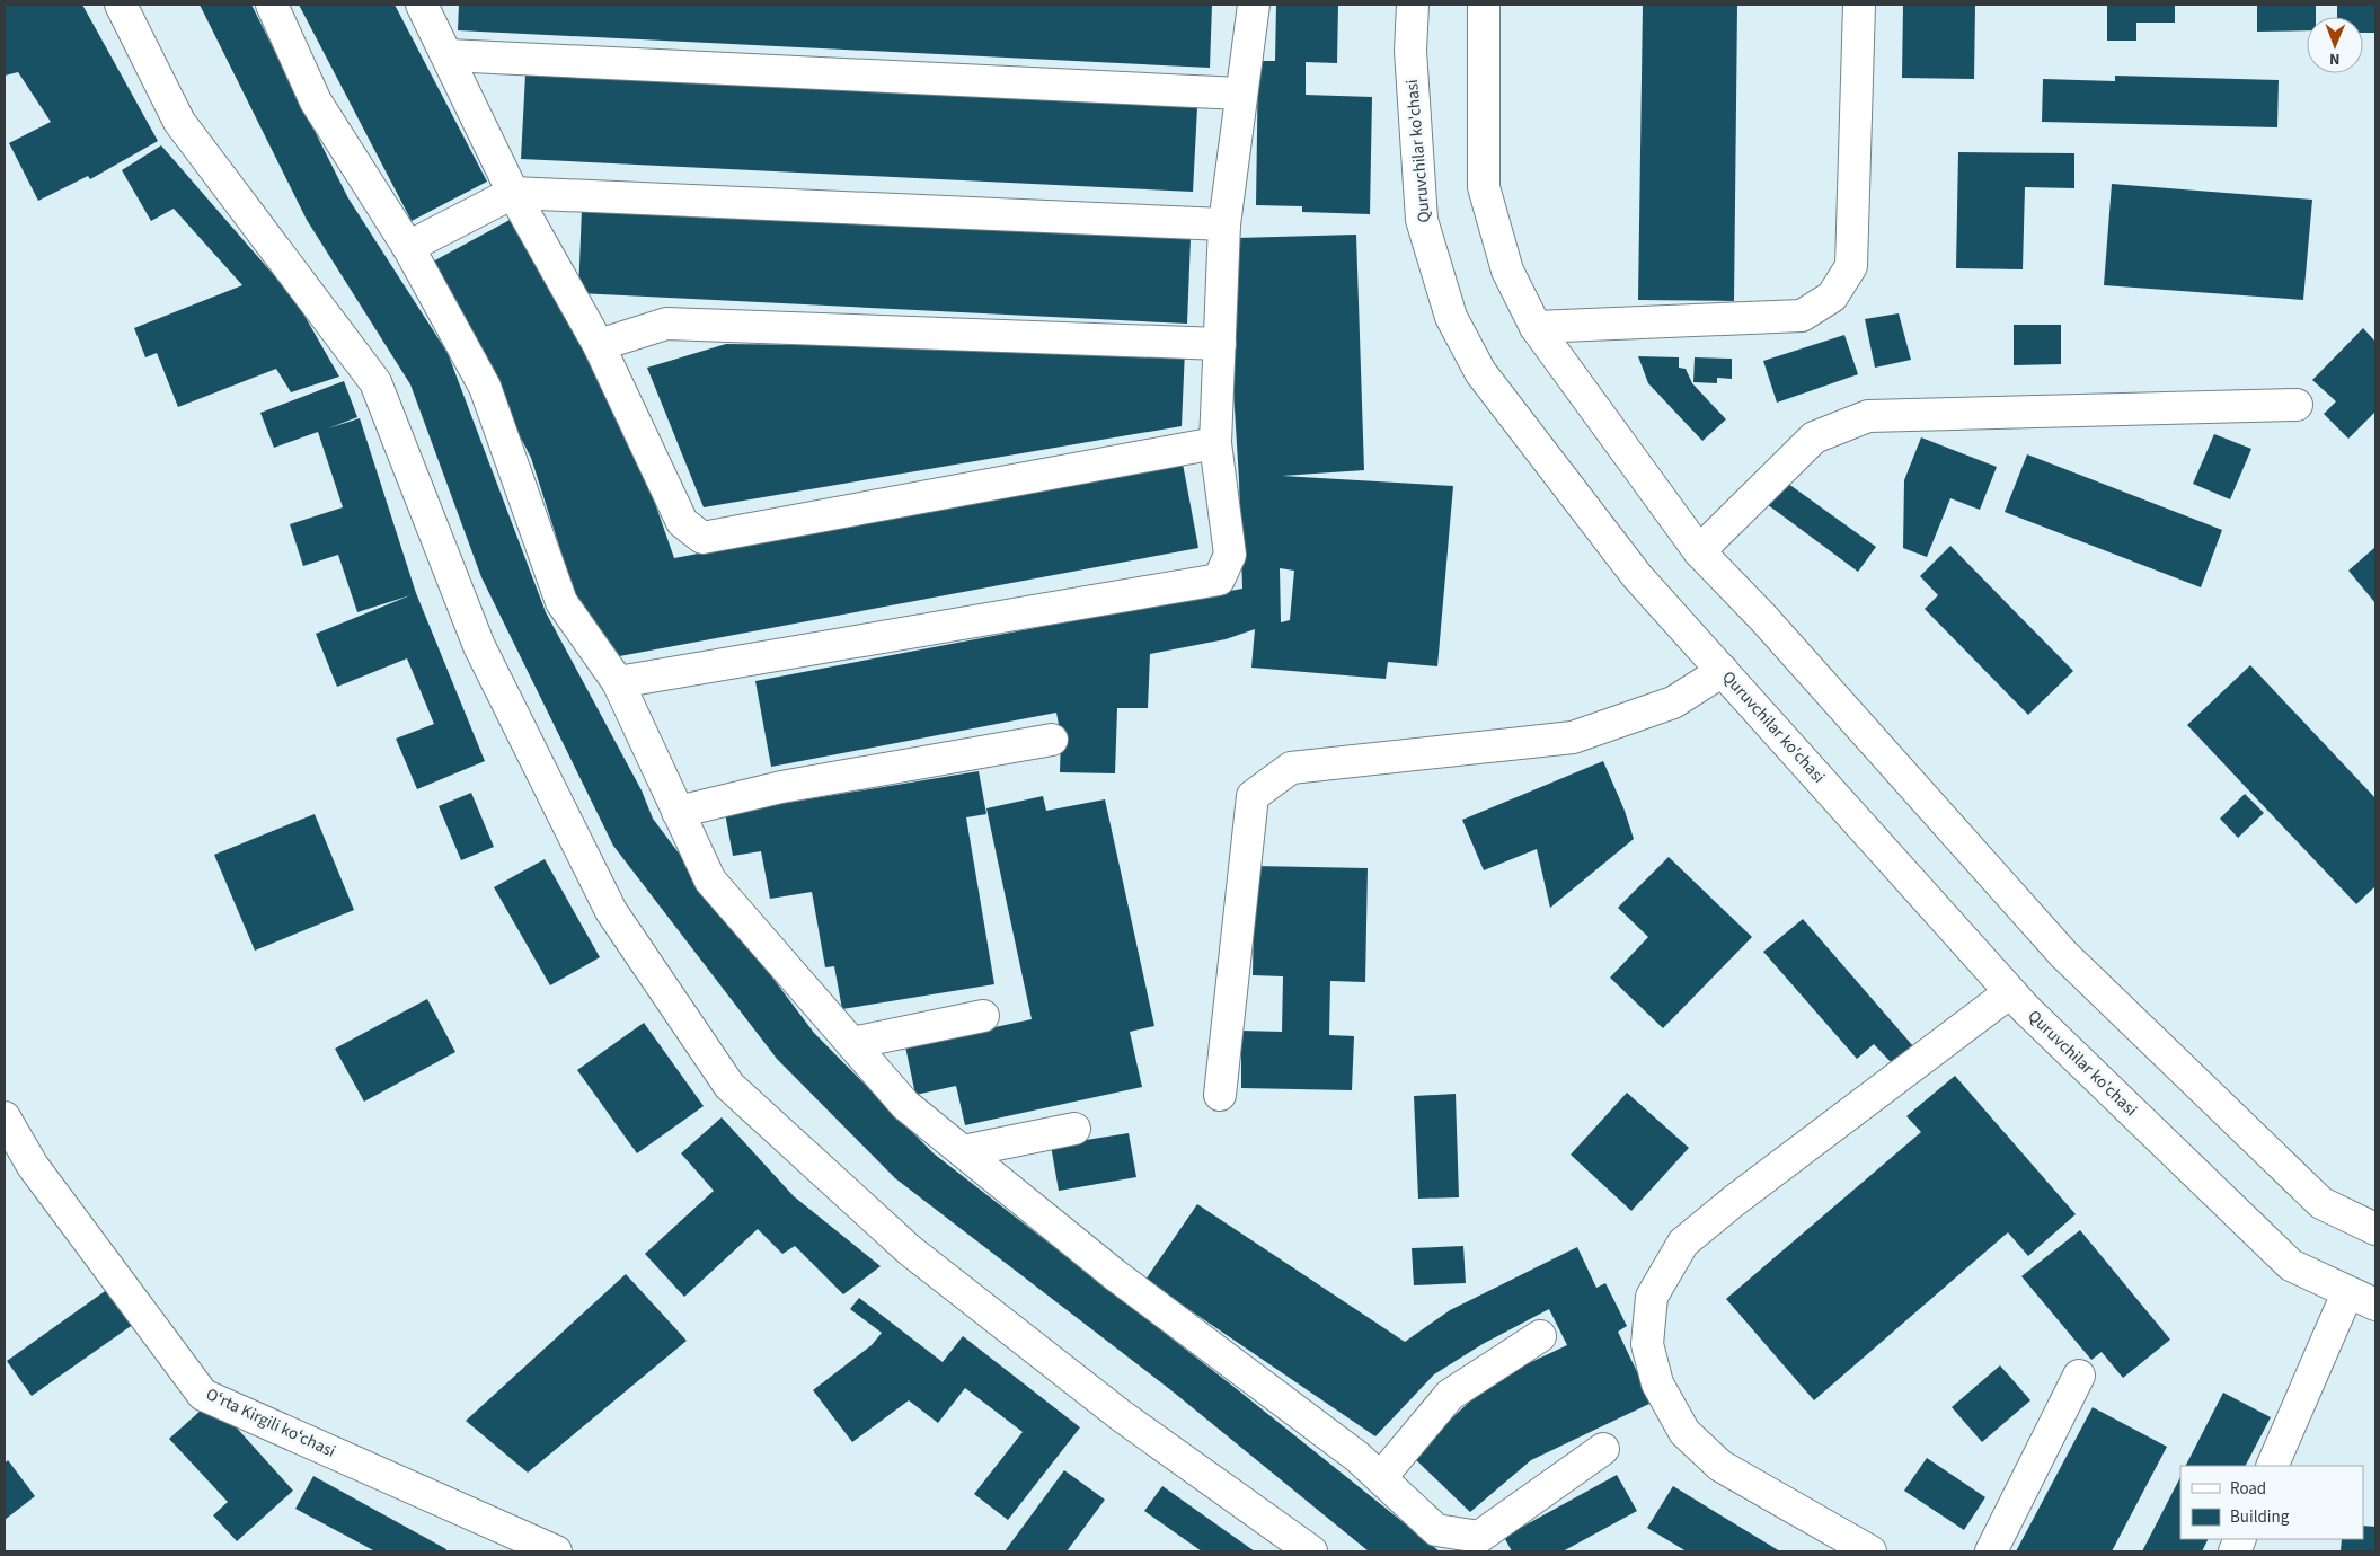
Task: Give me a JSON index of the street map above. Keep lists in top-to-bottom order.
{
  "streets": {
    "main road": ["Quruvchilar ko'chasi", "Oʻrta Kirgili koʻchasi"]
  },
  "legend": ["Road", "Building"],
  "north": "bottom"
}
